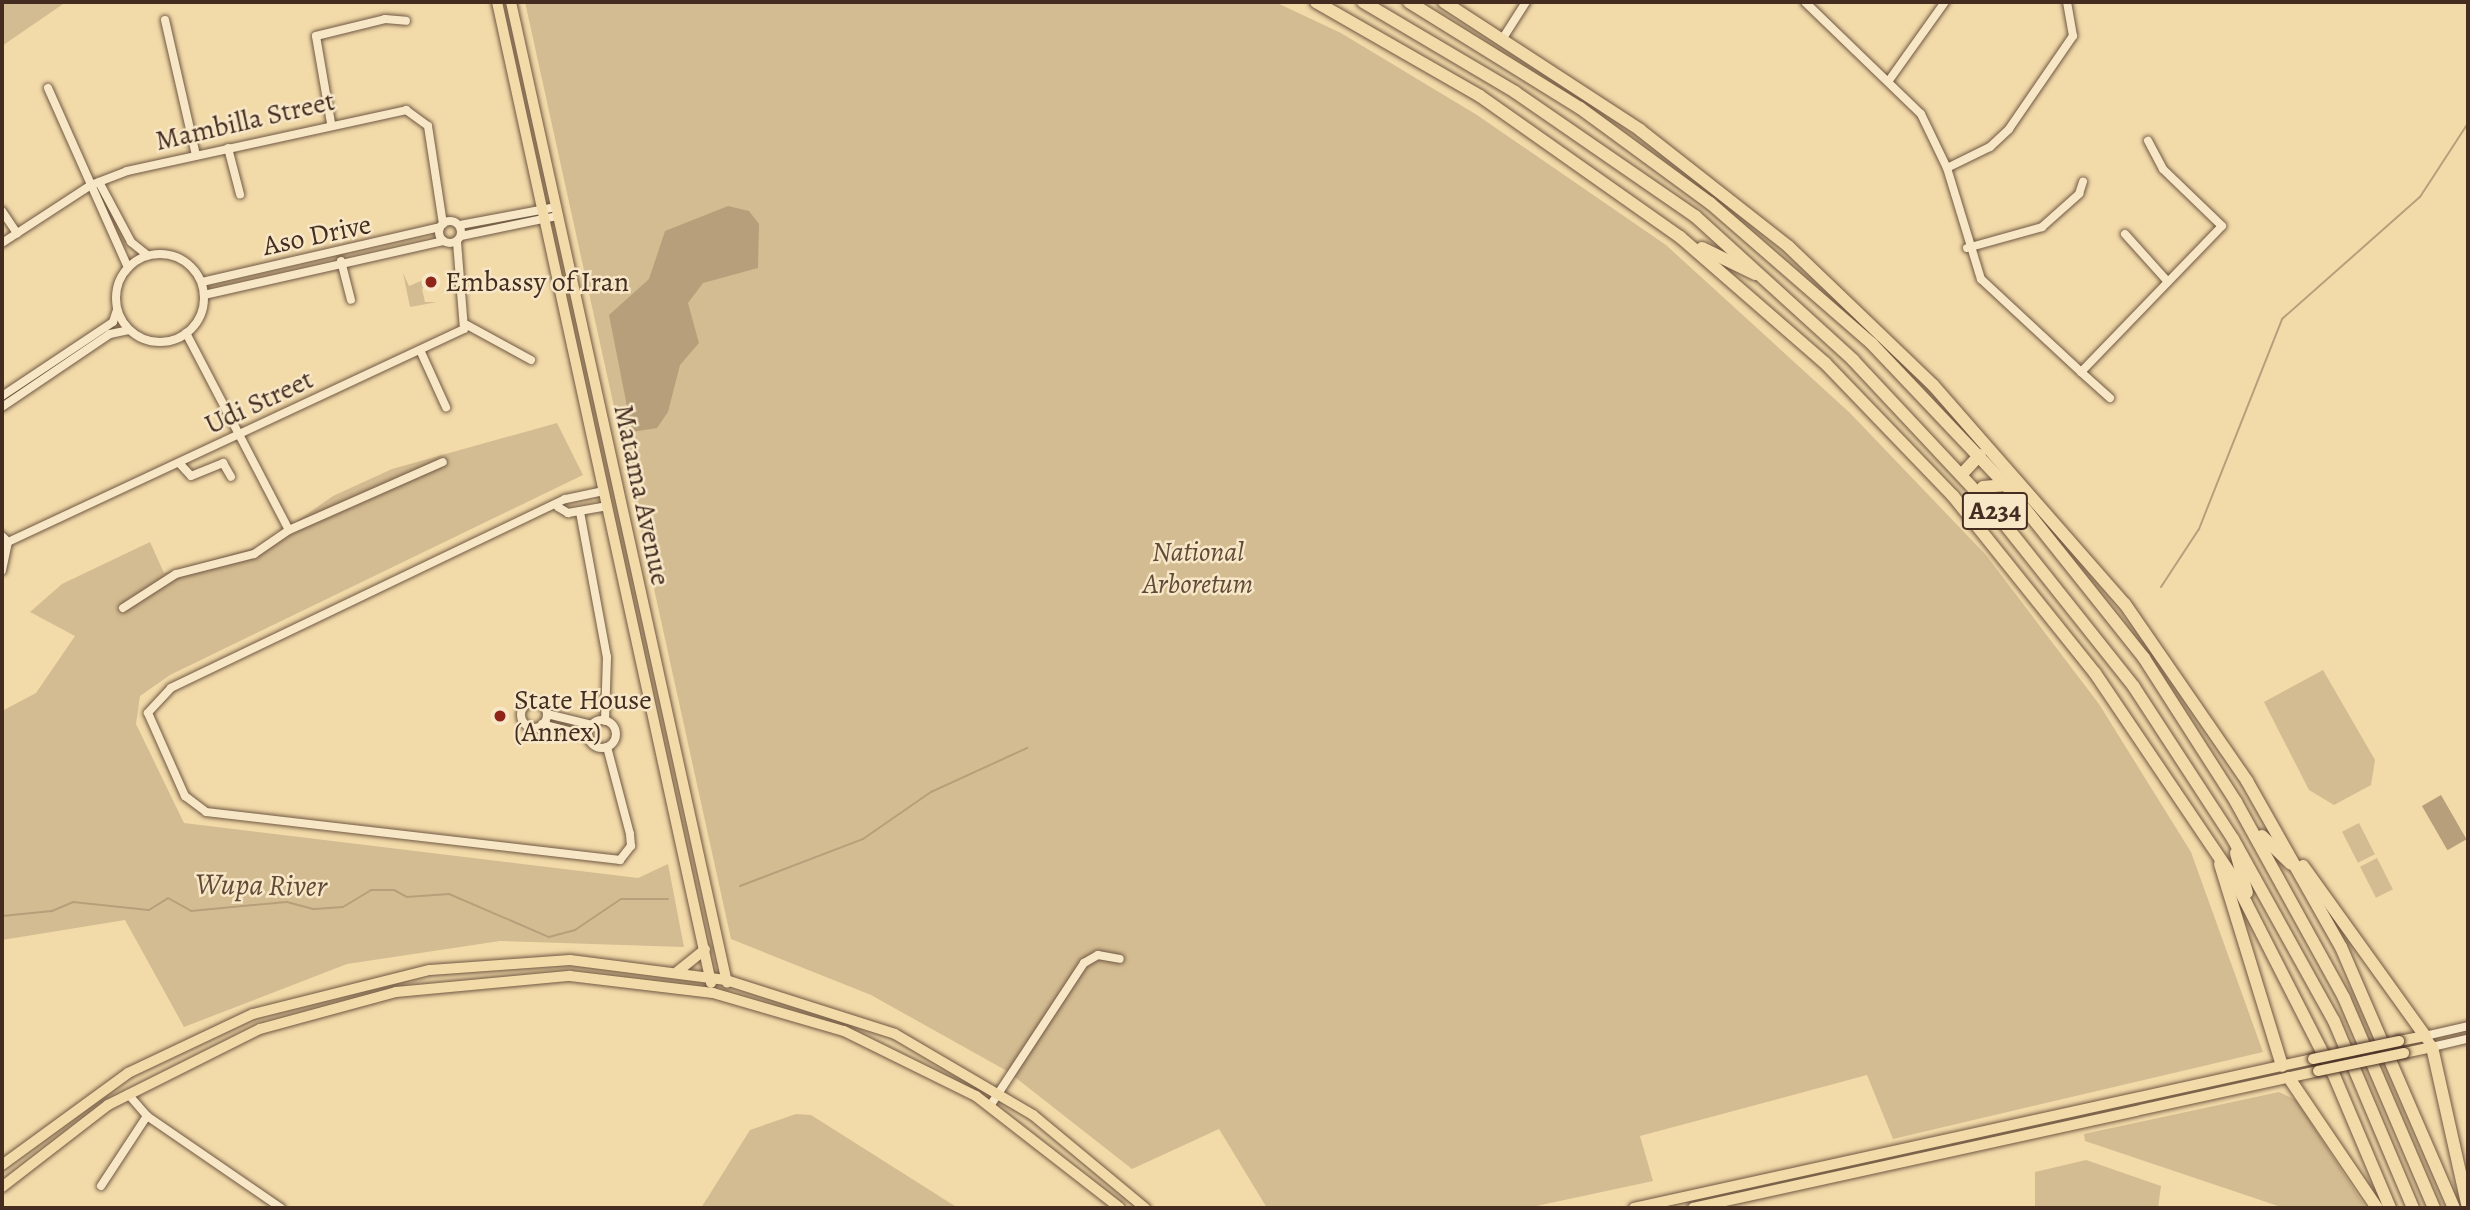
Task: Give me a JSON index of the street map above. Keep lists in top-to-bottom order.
{
  "streets": {
    "highway": ["A234"],
    "main road": ["Matama Avenue"],
    "street": ["Mambilla Street", "Aso Drive", "Udi Street"]
  },
  "water": ["Wupa River"],
  "parks": ["National Arboretum"],
  "places": ["Embassy of Iran", "State House (Annex)"]
}
